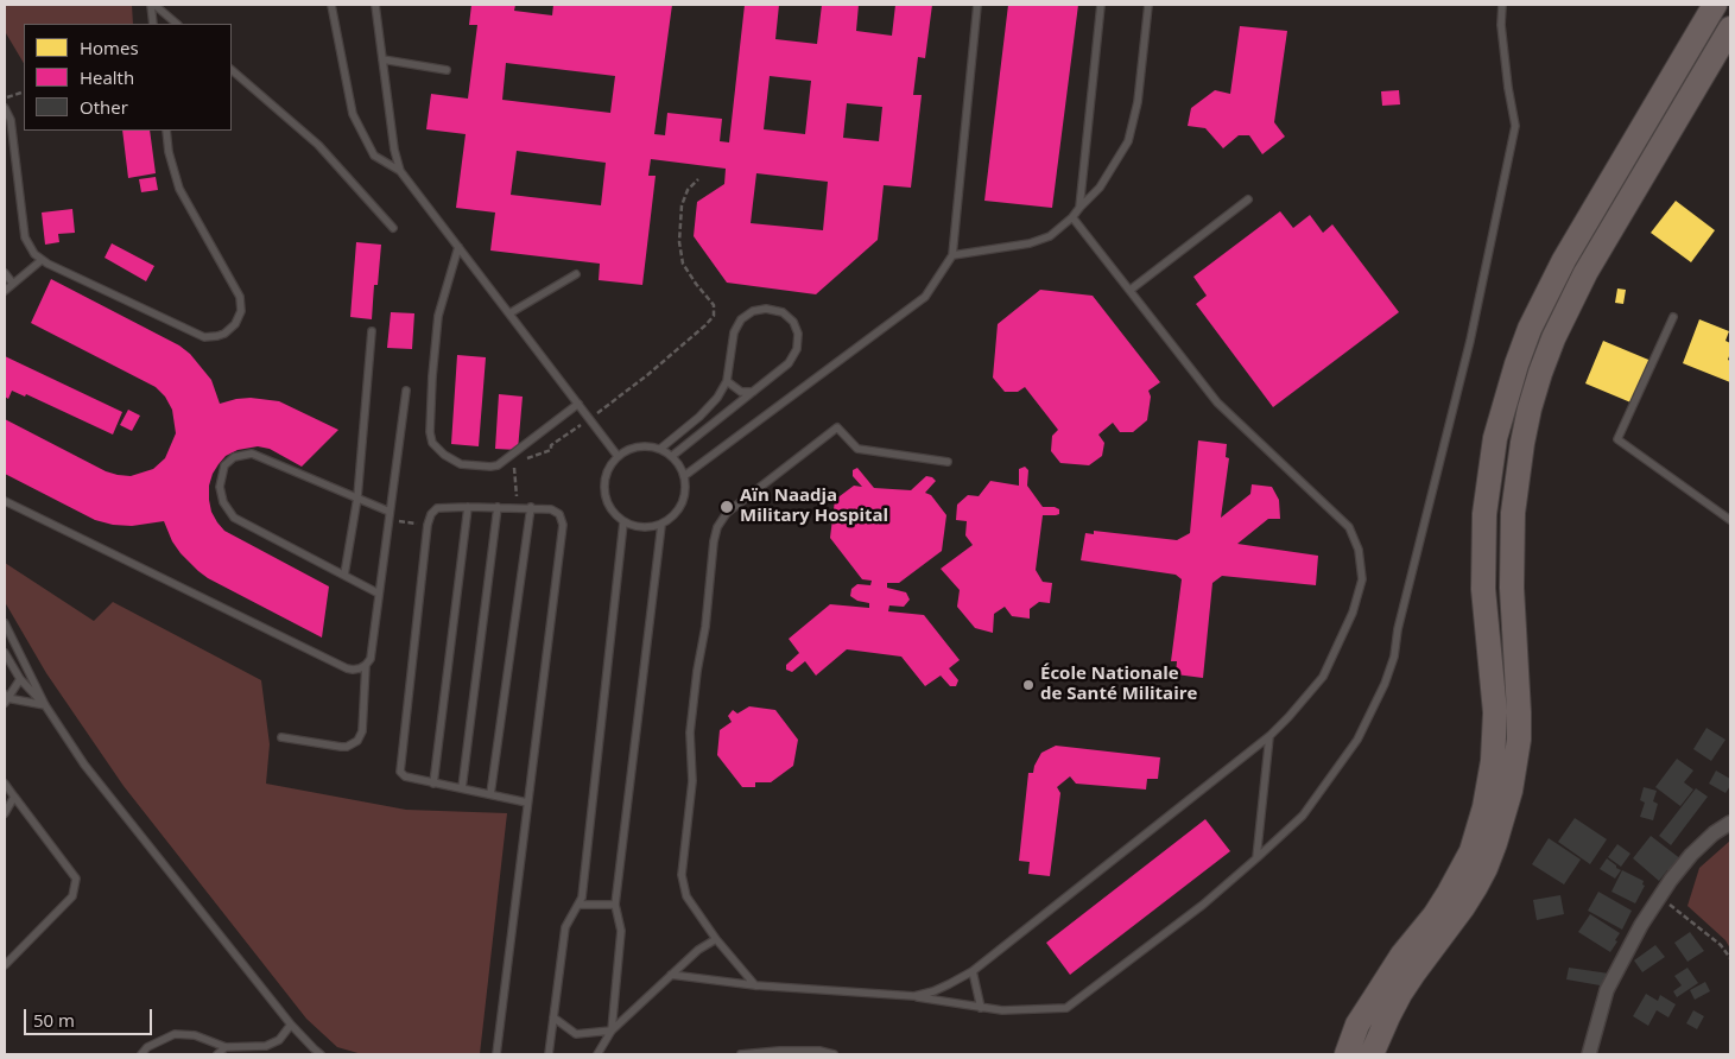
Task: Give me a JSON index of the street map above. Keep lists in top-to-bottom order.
{
  "places": ["Aïn Naadja Military Hospital", "École Nationale de Santé Militaire"],
  "legend": ["Homes", "Health", "Other"],
  "scale_bar": "50 m"
}
